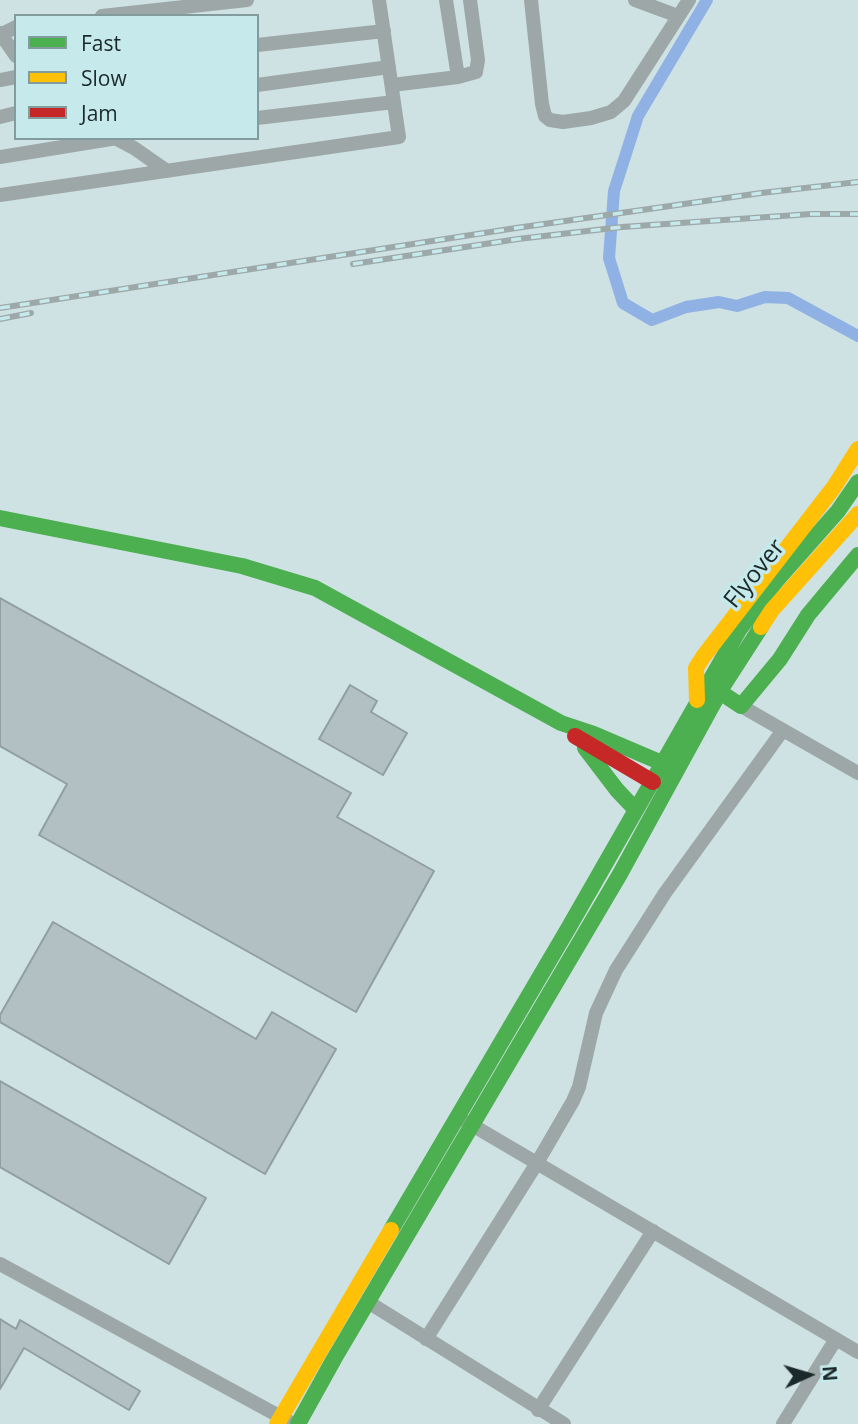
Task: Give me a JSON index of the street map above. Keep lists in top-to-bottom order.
{
  "streets": {
    "main road": ["Flyover"]
  },
  "legend": ["Fast", "Slow", "Jam"],
  "north": "right"
}
